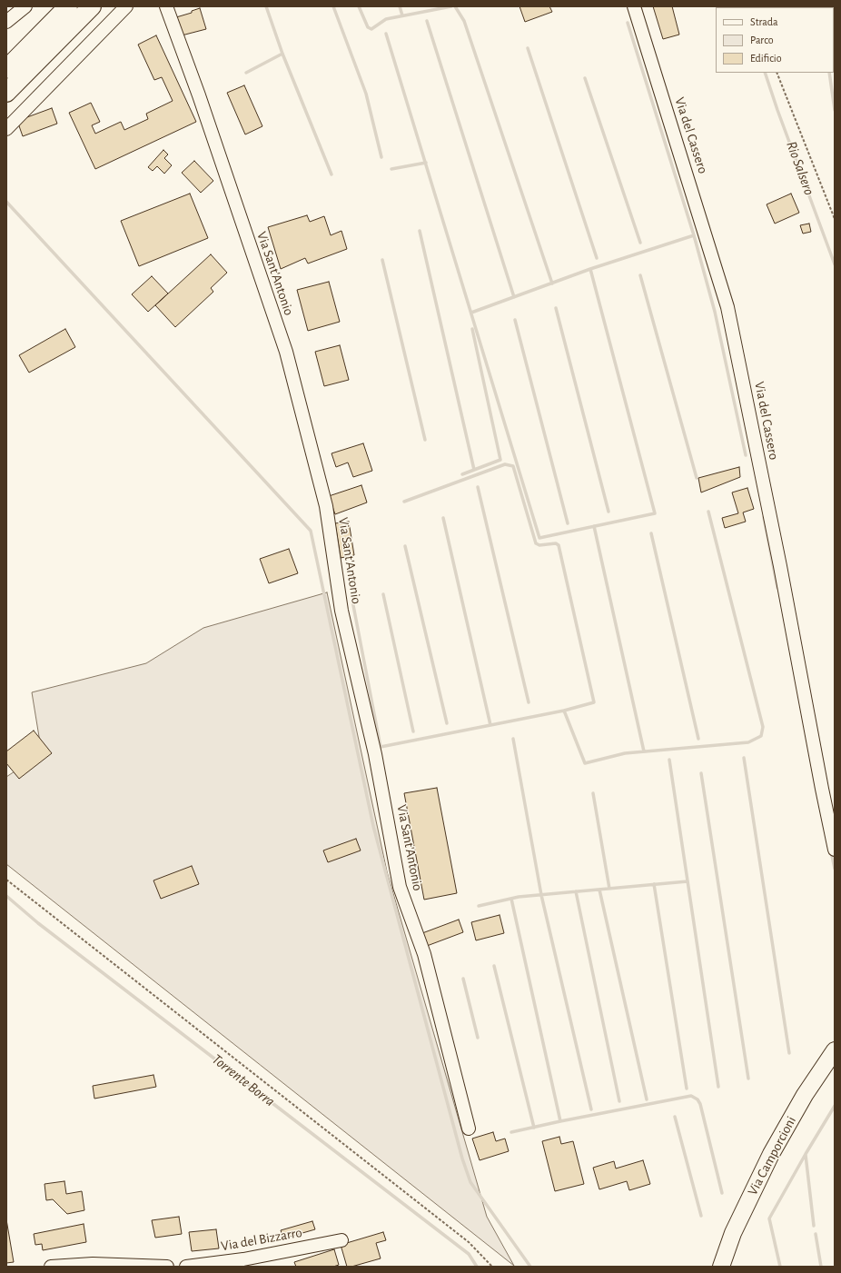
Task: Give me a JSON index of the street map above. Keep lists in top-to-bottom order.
{
  "streets": {
    "main road": ["Via Camporcioni"],
    "street": ["Via del Cassero", "Via Sant'Antonio", "Via del Bizzarro"]
  },
  "water": ["Rio Salsero", "Torrente Borra"],
  "legend": ["Strada", "Parco", "Edificio"]
}
